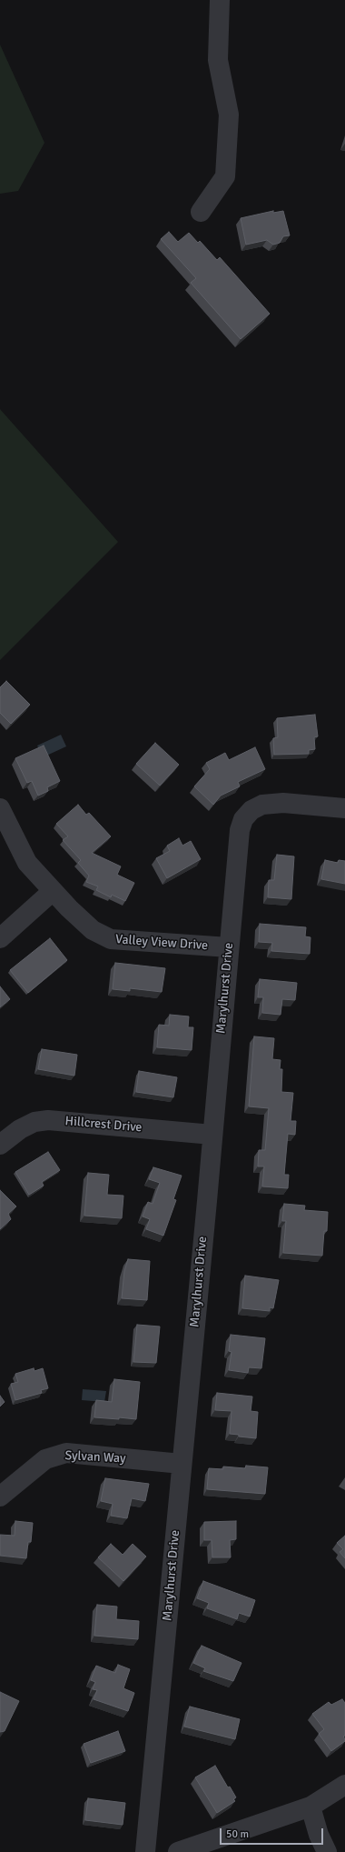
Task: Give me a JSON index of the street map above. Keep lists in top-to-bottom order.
{
  "streets": {
    "street": [
      "Valley View Drive",
      "Marylhurst Drive",
      "Hillcrest Drive",
      "Sylvan Way"
    ]
  },
  "crossings": [
    ["Valley View Drive", "Marylhurst Drive"],
    ["Marylhurst Drive", "Hillcrest Drive"],
    ["Marylhurst Drive", "Sylvan Way"]
  ],
  "scale_bar": "50 m"
}
